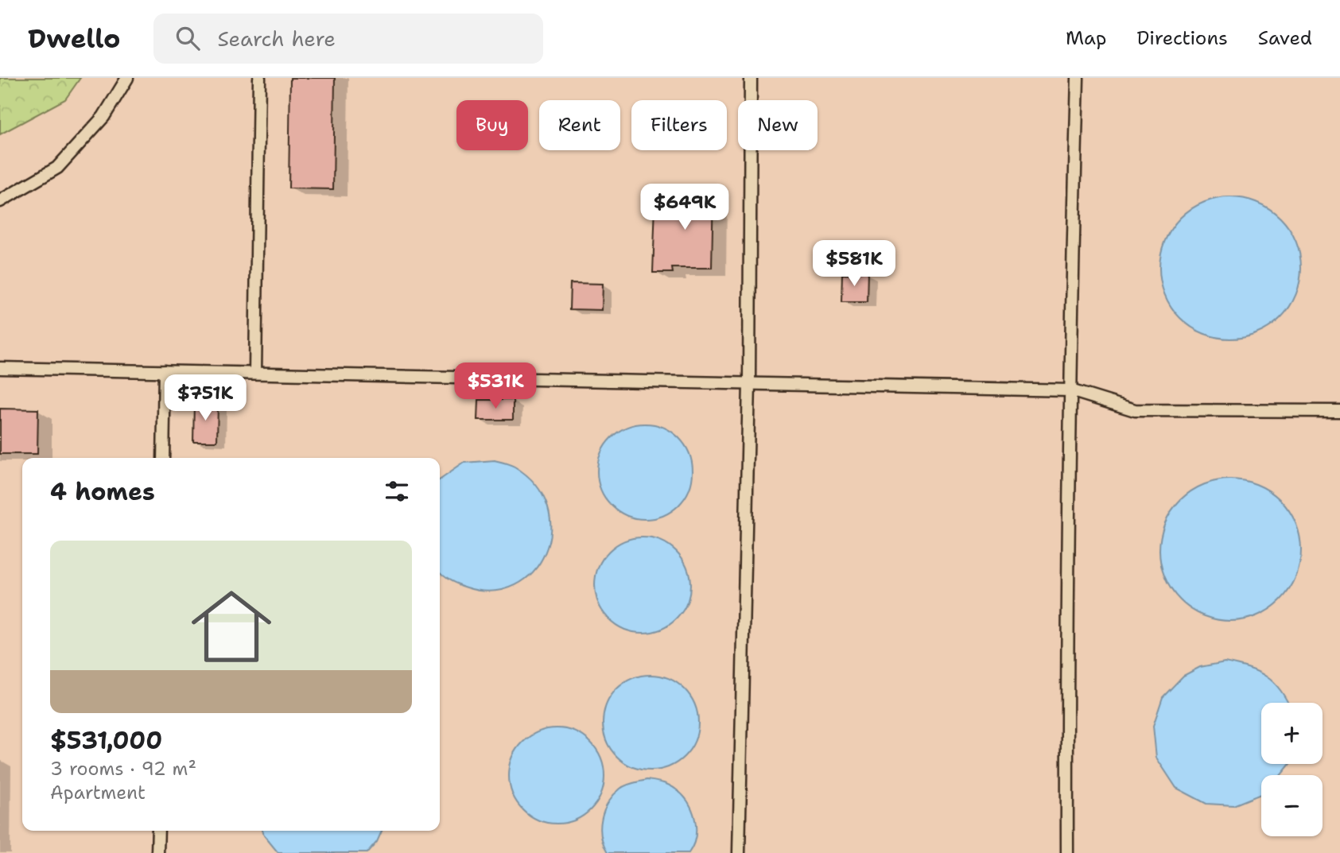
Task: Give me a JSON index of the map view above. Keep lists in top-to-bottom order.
{
  "page": {
    "header": "Dwello",
    "search": "Search here",
    "nav": ["Map", "Directions", "Saved"],
    "chip": [
      "Buy",
      "Rent",
      "Filters",
      "New"
    ],
    "price": [
      "$649K",
      "$581K",
      "$531K",
      "$751K"
    ],
    "heading": "4 homes",
    "list": [
      {
        "name": "$531,000",
        "note": "3 rooms · 92 m² · Apartment"
      }
    ],
    "map_buttons": ["+", "−"]
  }
}
